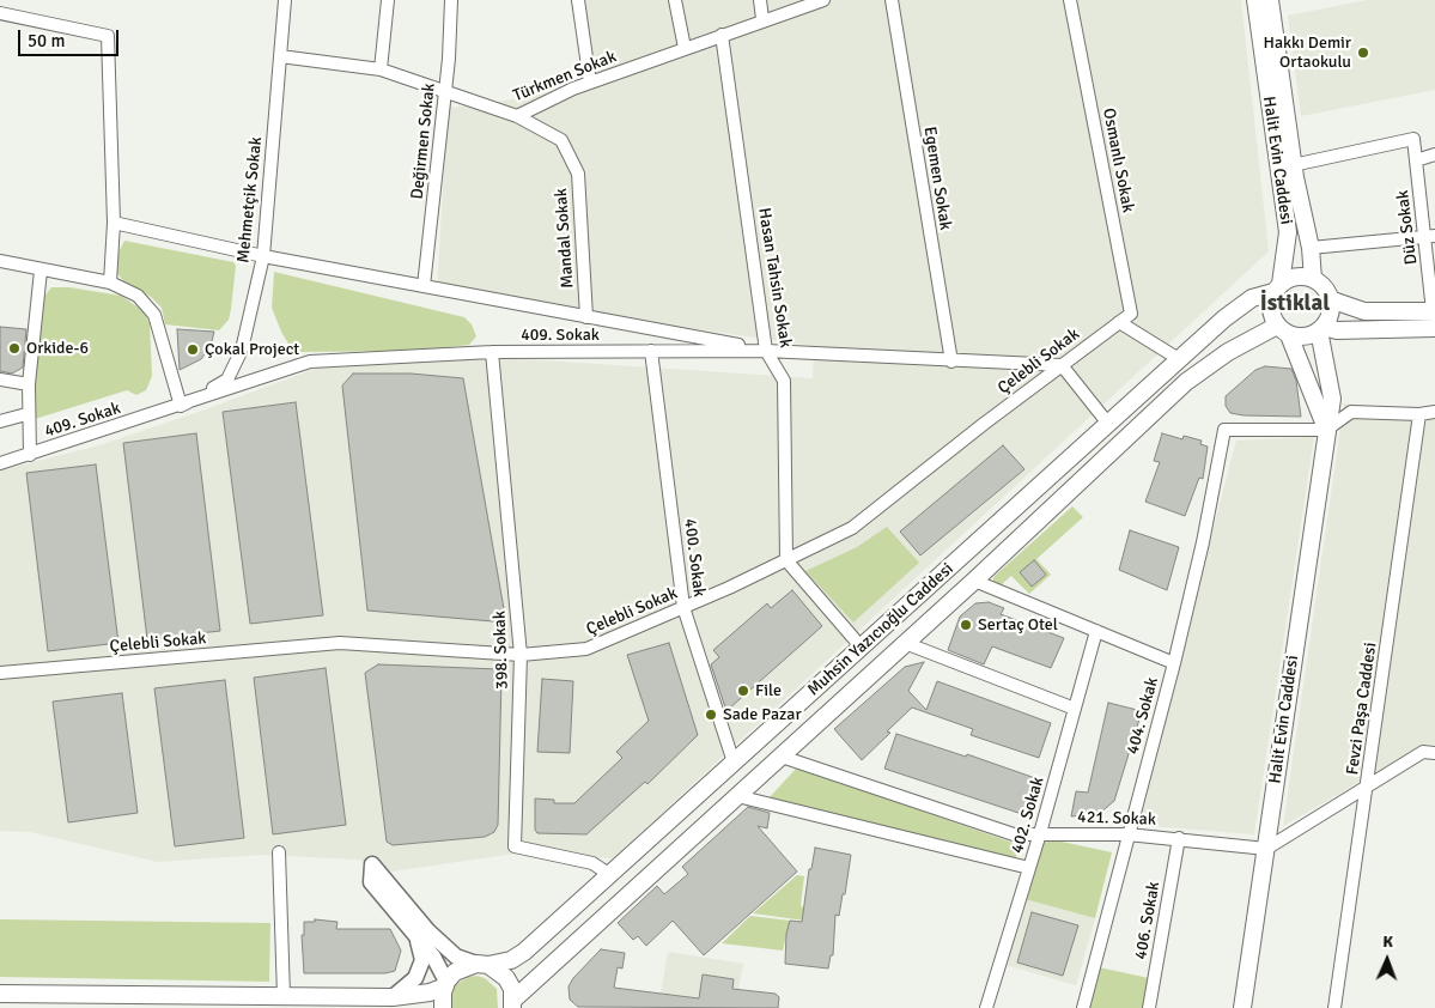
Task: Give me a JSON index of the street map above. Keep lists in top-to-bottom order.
{
  "streets": {
    "main road": ["Halit Evin Caddesi", "Muhsin Yazıcıoğlu Caddesi"],
    "street": [
      "Türkmen Sokak",
      "Değirmen Sokak",
      "Osmanlı Sokak",
      "Egemen Sokak",
      "Mehmetçik Sokak",
      "Düz Sokak",
      "Mandal Sokak",
      "Hasan Tahsin Sokak",
      "409. Sokak",
      "Çelebli Sokak",
      "400. Sokak",
      "398. Sokak",
      "Fevzi Paşa Caddesi",
      "404. Sokak",
      "402. Sokak",
      "421. Sokak",
      "406. Sokak"
    ]
  },
  "crossings": [
    ["Türkmen Sokak", "Değirmen Sokak"],
    ["Türkmen Sokak", "Mehmetçik Sokak"],
    ["Türkmen Sokak", "Mandal Sokak"],
    ["Türkmen Sokak", "Hasan Tahsin Sokak"],
    ["Osmanlı Sokak", "Çelebli Sokak"],
    ["Halit Evin Caddesi", "Düz Sokak"],
    ["Halit Evin Caddesi", "Muhsin Yazıcıoğlu Caddesi"],
    ["Halit Evin Caddesi", "404. Sokak"],
    ["Halit Evin Caddesi", "421. Sokak"],
    ["Egemen Sokak", "409. Sokak"],
    ["Mehmetçik Sokak", "409. Sokak"],
    ["Hasan Tahsin Sokak", "409. Sokak"],
    ["Hasan Tahsin Sokak", "Çelebli Sokak"],
    ["409. Sokak", "Çelebli Sokak"],
    ["409. Sokak", "400. Sokak"],
    ["409. Sokak", "398. Sokak"],
    ["Çelebli Sokak", "400. Sokak"],
    ["Çelebli Sokak", "398. Sokak"],
    ["400. Sokak", "Muhsin Yazıcıoğlu Caddesi"],
    ["Muhsin Yazıcıoğlu Caddesi", "398. Sokak"],
    ["Muhsin Yazıcıoğlu Caddesi", "421. Sokak"],
    ["404. Sokak", "421. Sokak"],
    ["402. Sokak", "421. Sokak"],
    ["421. Sokak", "406. Sokak"]
  ],
  "districts": ["İstiklal"],
  "places": [
    "Hakkı Demir Ortaokulu",
    "Orkide-6",
    "Çokal Project",
    "Sertaç Otel",
    "File",
    "Sade Pazar"
  ],
  "scale_bar": "50 m",
  "north": "top"
}
